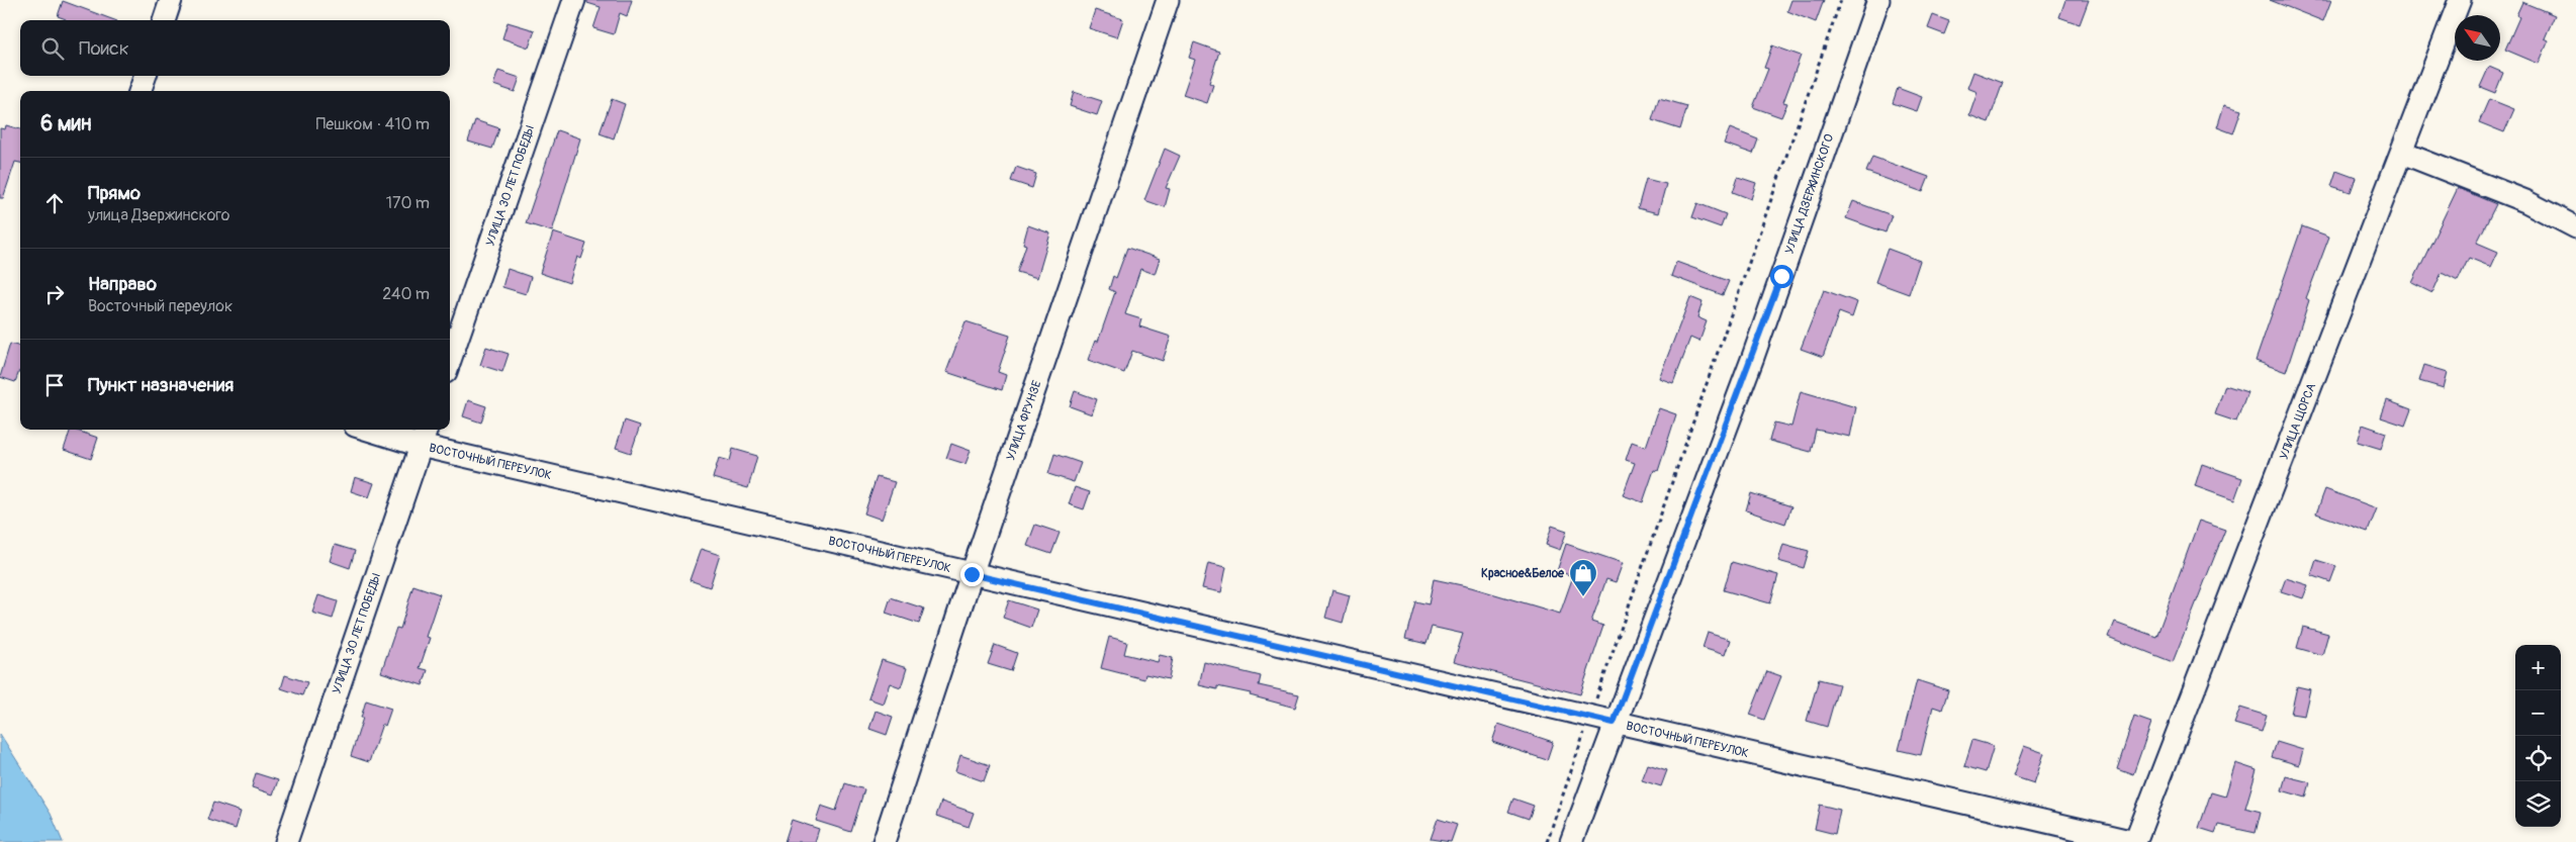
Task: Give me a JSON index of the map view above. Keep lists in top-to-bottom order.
{
  "streets": {
    "street": [
      "УЛИЦА 30 ЛЕТ ПОБЕДЫ",
      "УЛИЦА ДЗЕРЖИНСКОГО",
      "УЛИЦА ФРУНЗЕ",
      "УЛИЦА ЩОРСА",
      "ВОСТОЧНЫЙ ПЕРЕУЛОК"
    ]
  },
  "crossings": [
    ["УЛИЦА 30 ЛЕТ ПОБЕДЫ", "ВОСТОЧНЫЙ ПЕРЕУЛОК"],
    ["УЛИЦА ДЗЕРЖИНСКОГО", "ВОСТОЧНЫЙ ПЕРЕУЛОК"],
    ["УЛИЦА ФРУНЗЕ", "ВОСТОЧНЫЙ ПЕРЕУЛОК"],
    ["УЛИЦА ЩОРСА", "ВОСТОЧНЫЙ ПЕРЕУЛОК"]
  ],
  "places": {
    "shop": ["Красное&Белое"]
  },
  "north": "top left",
  "page": {
    "search": "Поиск",
    "heading": ["6 мин", "Пешком · 410 m"],
    "list": [
      ["Прямо", "улица Дзержинского", "170 m"],
      ["Направо", "Восточный переулок", "240 m"],
      "Пункт назначения"
    ],
    "map_buttons": ["+", "−"]
  }
}
